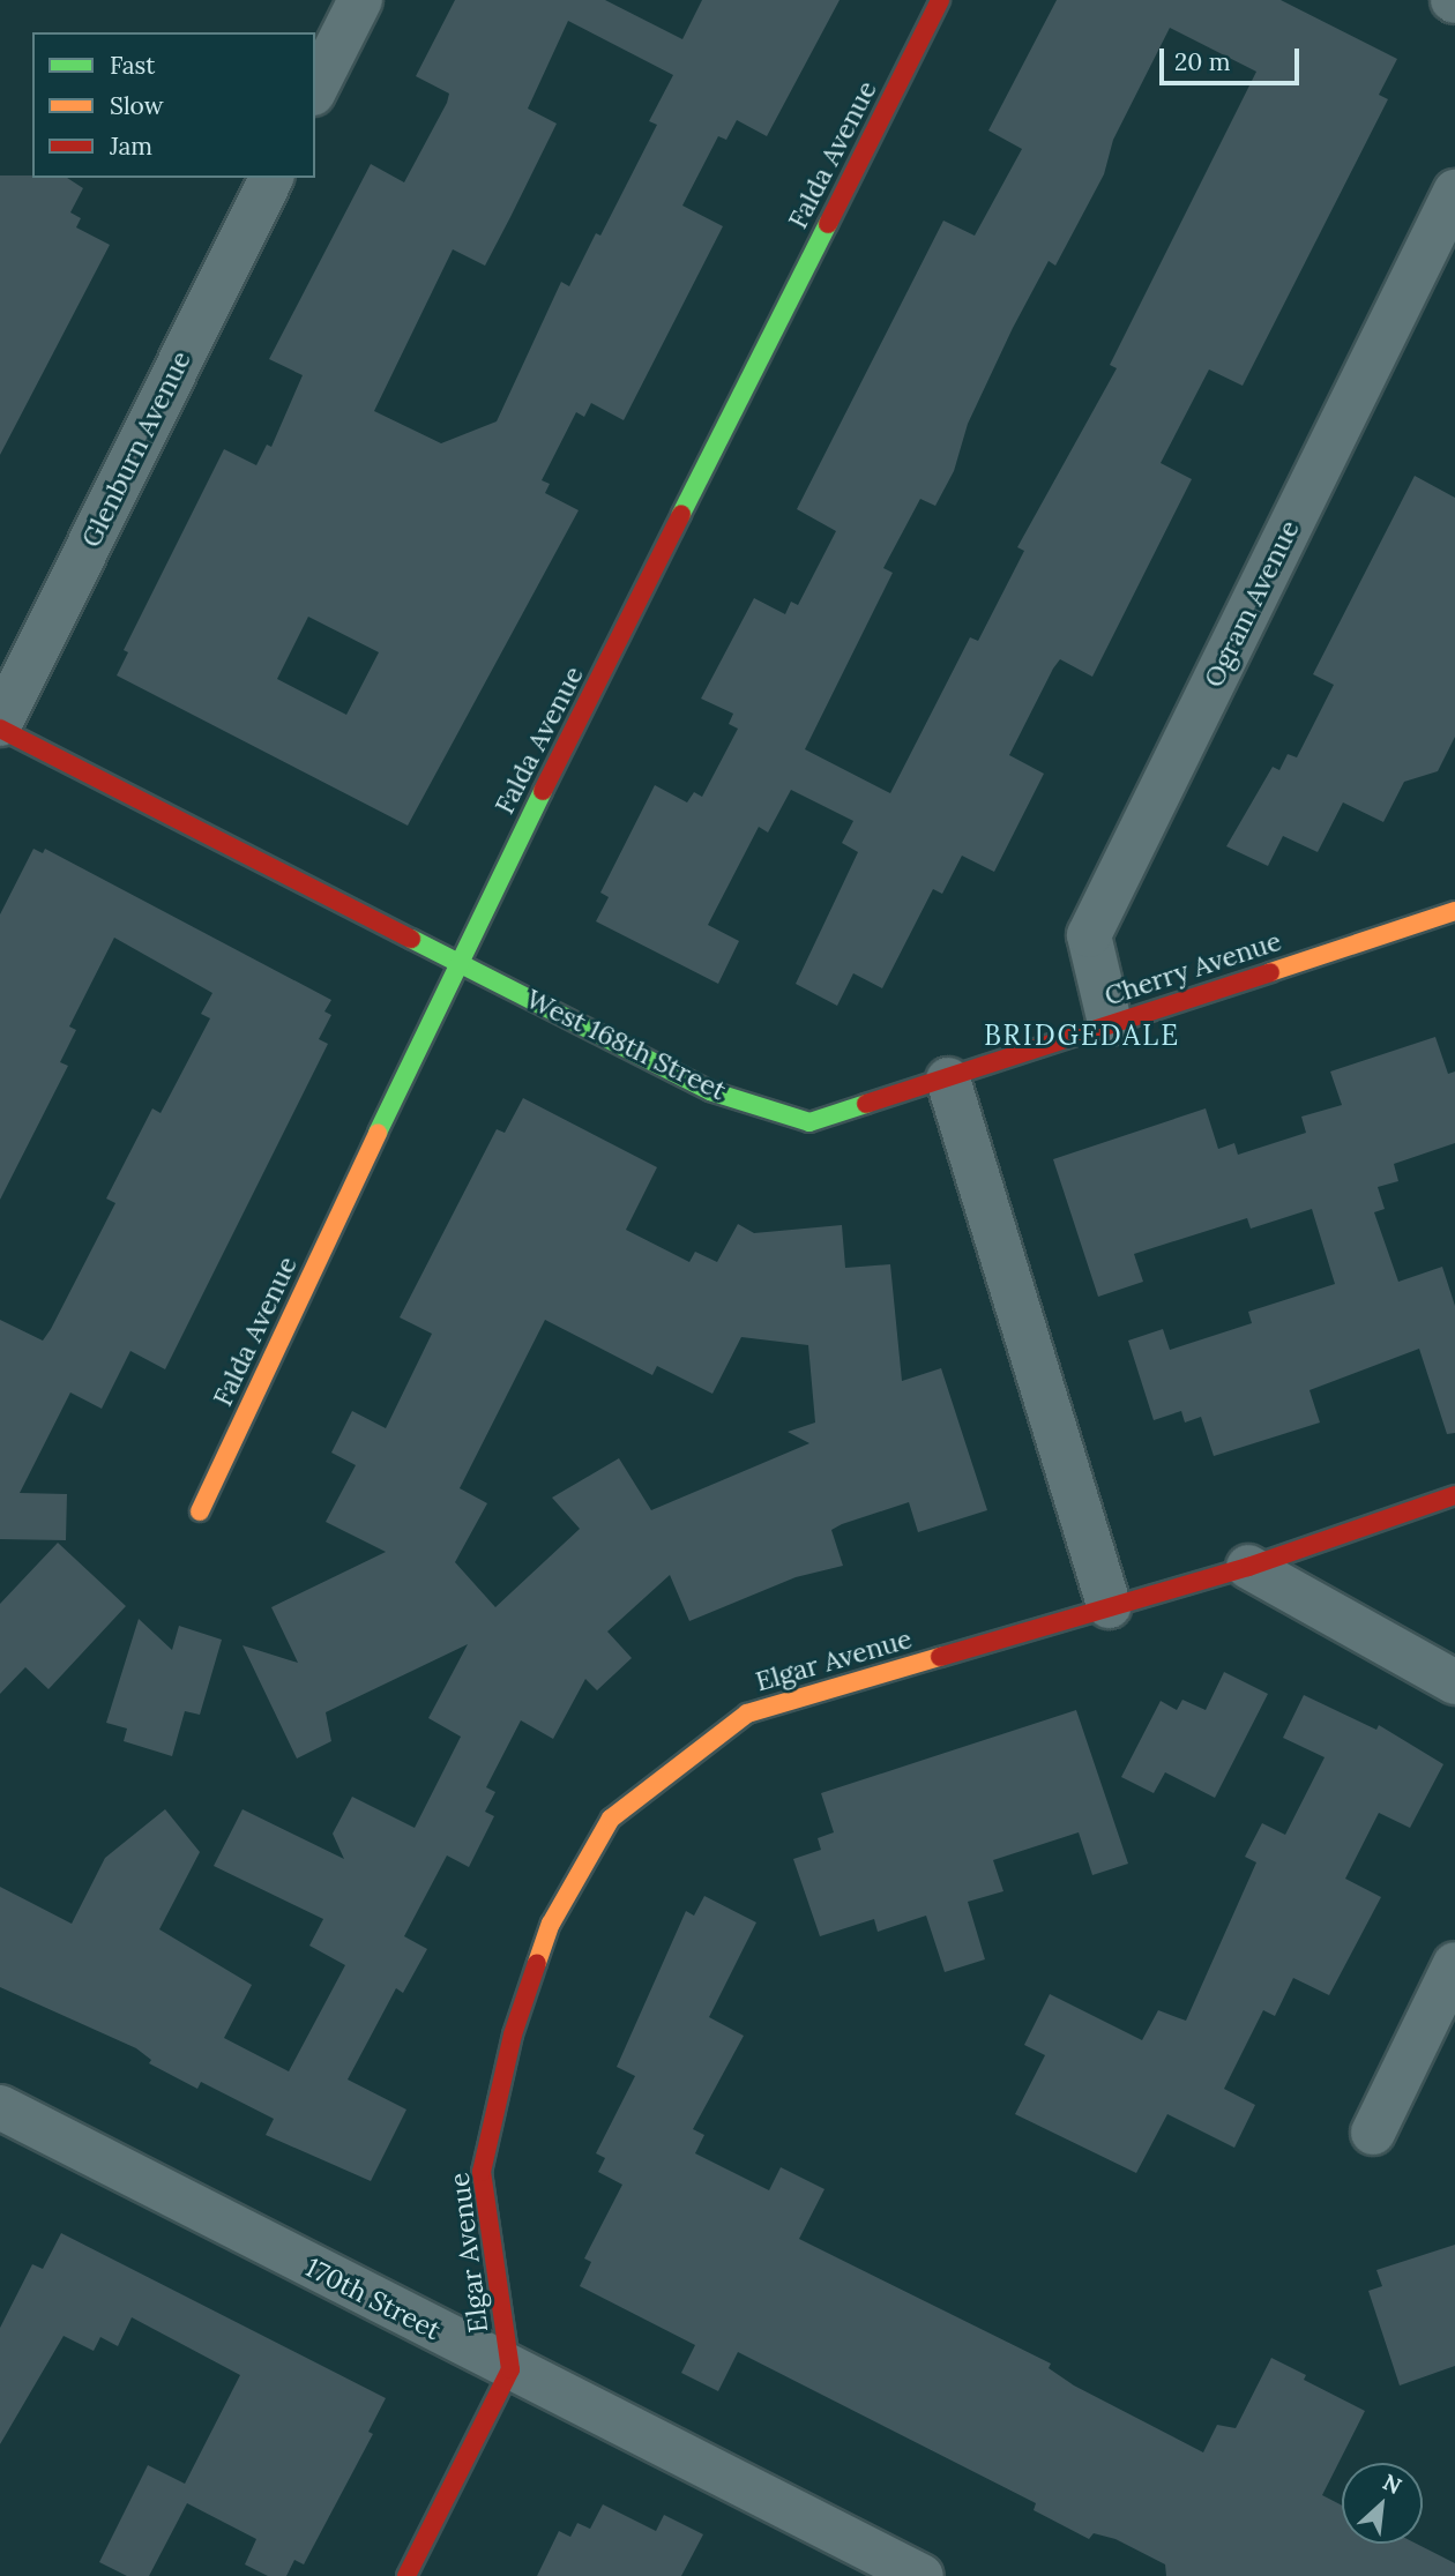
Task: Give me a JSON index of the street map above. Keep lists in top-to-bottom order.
{
  "streets": {
    "street": [
      "Falda Avenue",
      "Glenburn Avenue",
      "Ogram Avenue",
      "Cherry Avenue",
      "West 168th Street",
      "Elgar Avenue",
      "170th Street"
    ]
  },
  "crossings": [
    ["Falda Avenue", "West 168th Street"],
    ["Glenburn Avenue", "West 168th Street"],
    ["Ogram Avenue", "Cherry Avenue"],
    ["Cherry Avenue", "West 168th Street"],
    ["Elgar Avenue", "170th Street"]
  ],
  "districts": ["BRIDGEDALE"],
  "legend": ["Fast", "Slow", "Jam"],
  "scale_bar": "20 m",
  "north": "top right"
}
